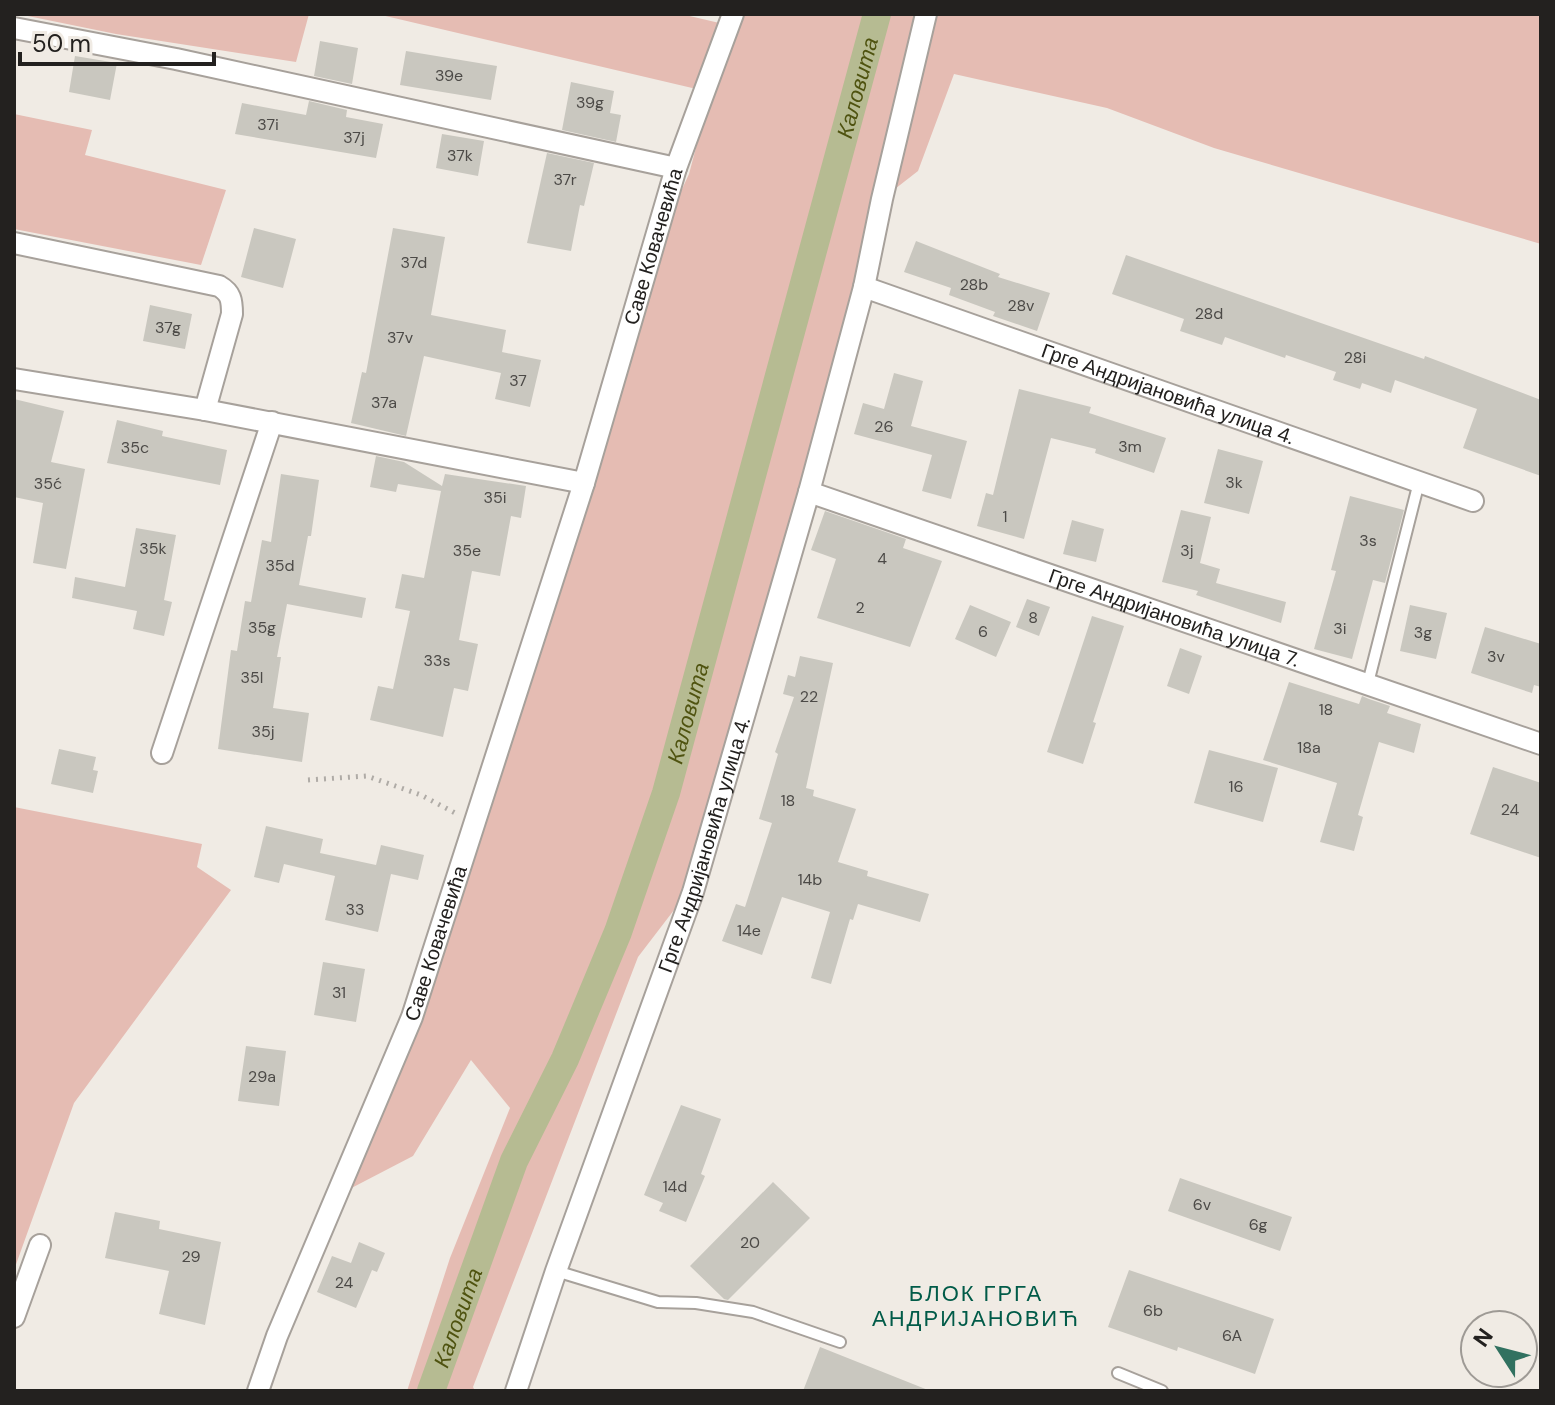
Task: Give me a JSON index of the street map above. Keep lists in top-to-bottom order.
{
  "streets": {
    "street": ["Саве Ковачевића", "Грге Андријановића улица 4.", "Грге Андријановића улица 7."]
  },
  "crossings": [
    ["Грге Андријановића улица 4.", "Грге Андријановића улица 7."]
  ],
  "districts": ["БЛОК ГРГА АНДРИЈАНОВИЋ"],
  "water": ["Каловита"],
  "house_numbers": [
    "39e",
    "39g",
    "37i",
    "37j",
    "37k",
    "37r",
    "37d",
    "28b",
    "28v",
    "28d",
    "37g",
    "37v",
    "28i",
    "37",
    "37a",
    "26",
    "3m",
    "35c",
    "3k",
    "35ć",
    "35i",
    "1",
    "3s",
    "35k",
    "35e",
    "3j",
    "4",
    "35d",
    "2",
    "8",
    "35g",
    "3i",
    "6",
    "3g",
    "3v",
    "33s",
    "35l",
    "22",
    "18",
    "35j",
    "18a",
    "16",
    "18",
    "24",
    "14b",
    "33",
    "14e",
    "31",
    "29a",
    "14d",
    "6v",
    "6g",
    "20",
    "29",
    "24",
    "6b",
    "6A"
  ],
  "scale_bar": "50 m",
  "north": "top left"
}
